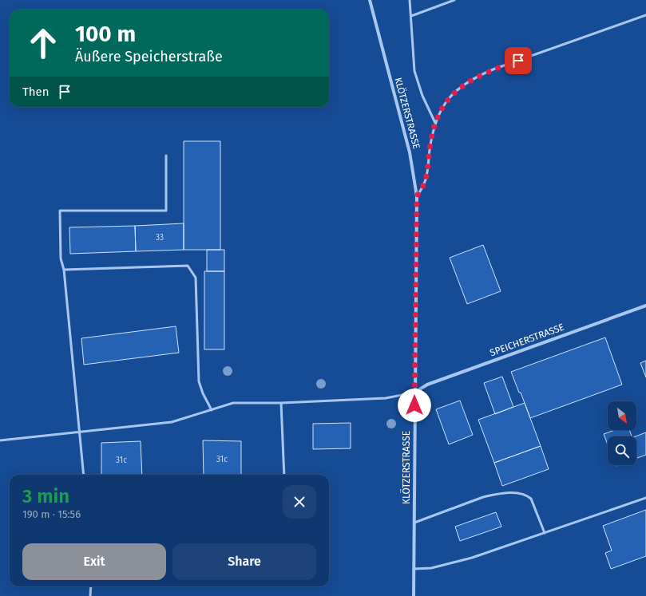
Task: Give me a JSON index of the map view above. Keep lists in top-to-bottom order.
{
  "streets": {
    "street": ["KLÖTZERSTRASSE", "SPEICHERSTRASSE"]
  },
  "crossings": [
    ["KLÖTZERSTRASSE", "SPEICHERSTRASSE"]
  ],
  "house_numbers": ["33", "31c", "31c"],
  "north": "bottom right",
  "page": {
    "turn": ["100 m", "Äußere Speicherstraße"],
    "then": "Then",
    "heading": ["3 min", "190 m · 15:56"],
    "buttons": ["Exit", "Share"]
  }
}
